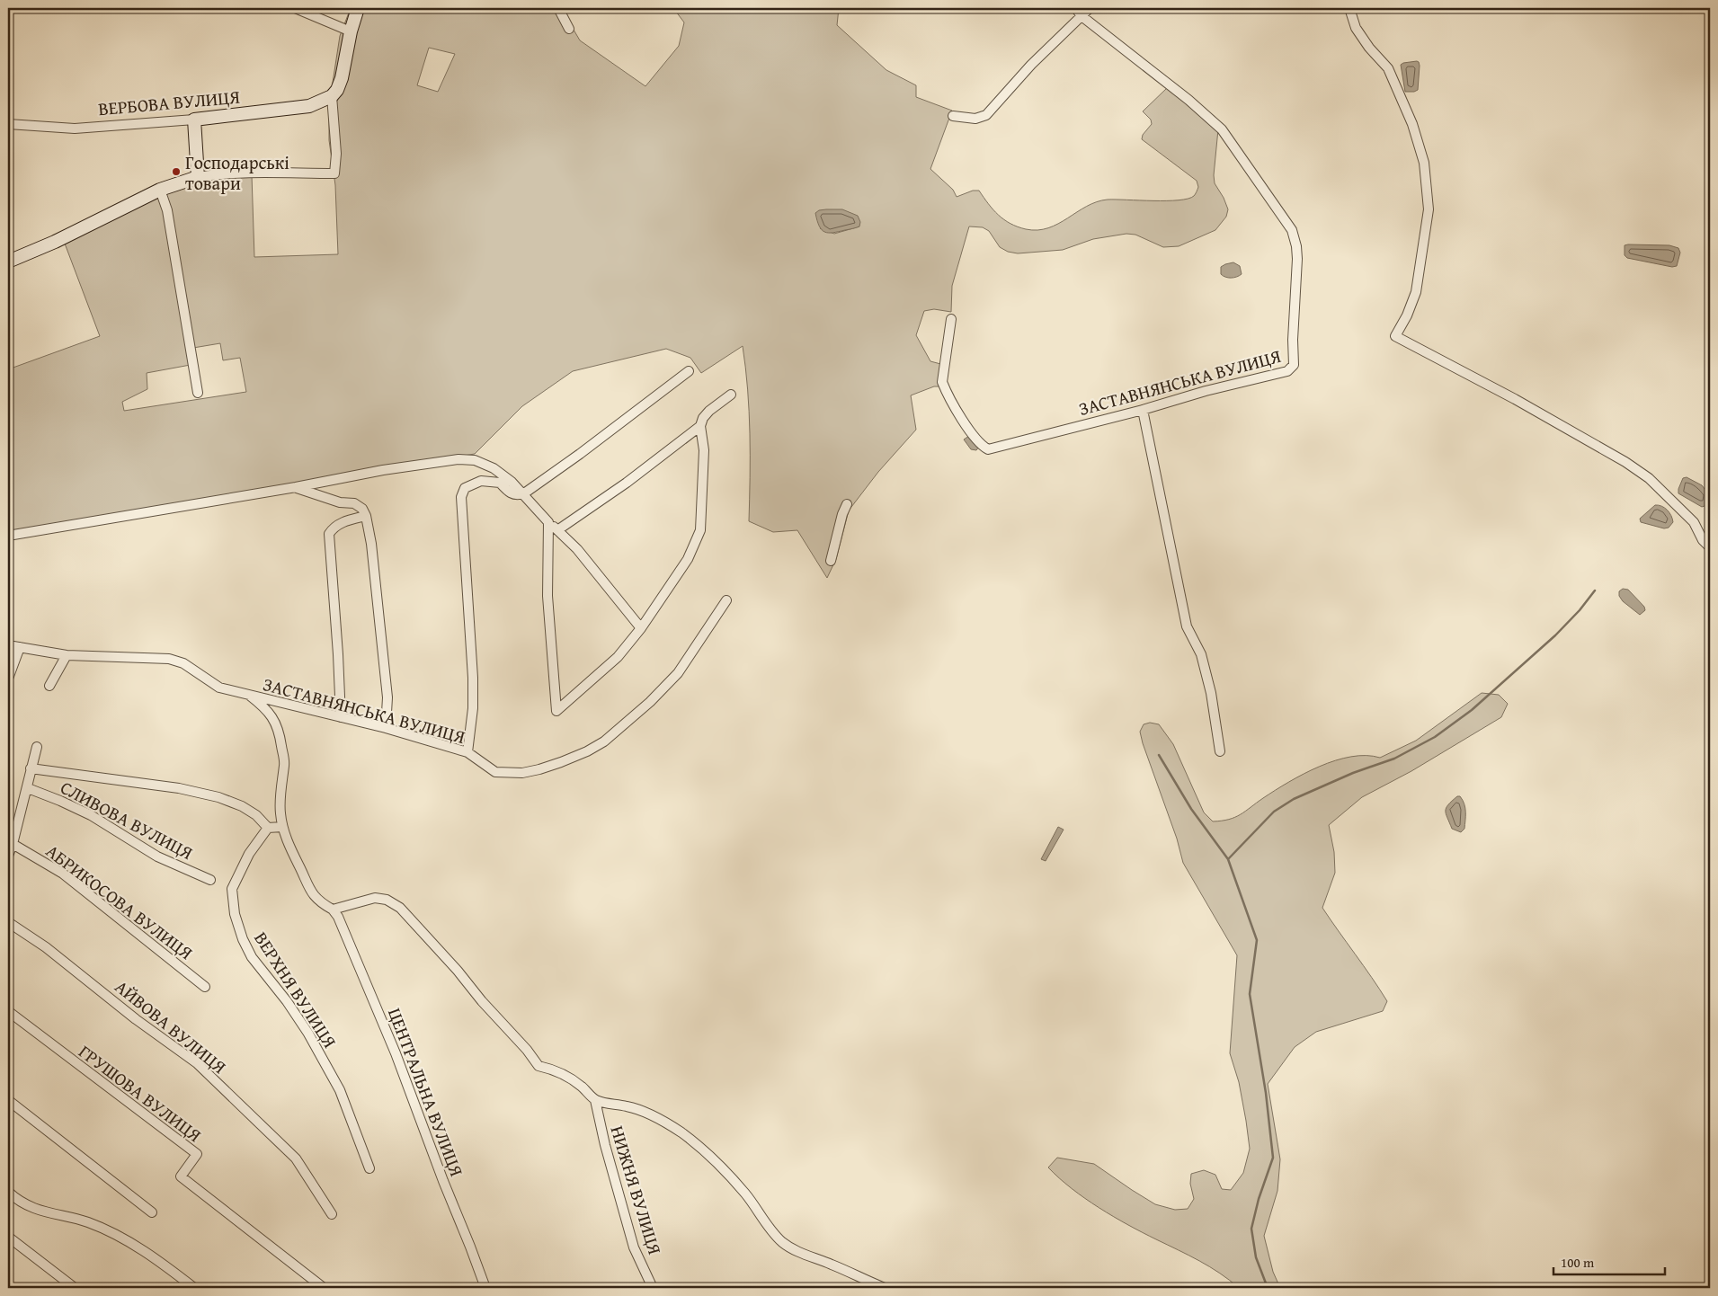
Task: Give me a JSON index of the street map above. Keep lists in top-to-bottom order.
{
  "streets": {
    "street": [
      "ВЕРБОВА ВУЛИЦЯ",
      "ЗАСТАВНЯНСЬКА ВУЛИЦЯ",
      "СЛИВОВА ВУЛИЦЯ",
      "АБРИКОСОВА ВУЛИЦЯ",
      "ВЕРХНЯ ВУЛИЦЯ",
      "АЙВОВА ВУЛИЦЯ",
      "ЦЕНТРАЛЬНА ВУЛИЦЯ",
      "ГРУШОВА ВУЛИЦЯ",
      "НИЖНЯ ВУЛИЦЯ"
    ]
  },
  "places": ["Господарські товари"],
  "scale_bar": "100 m"
}
